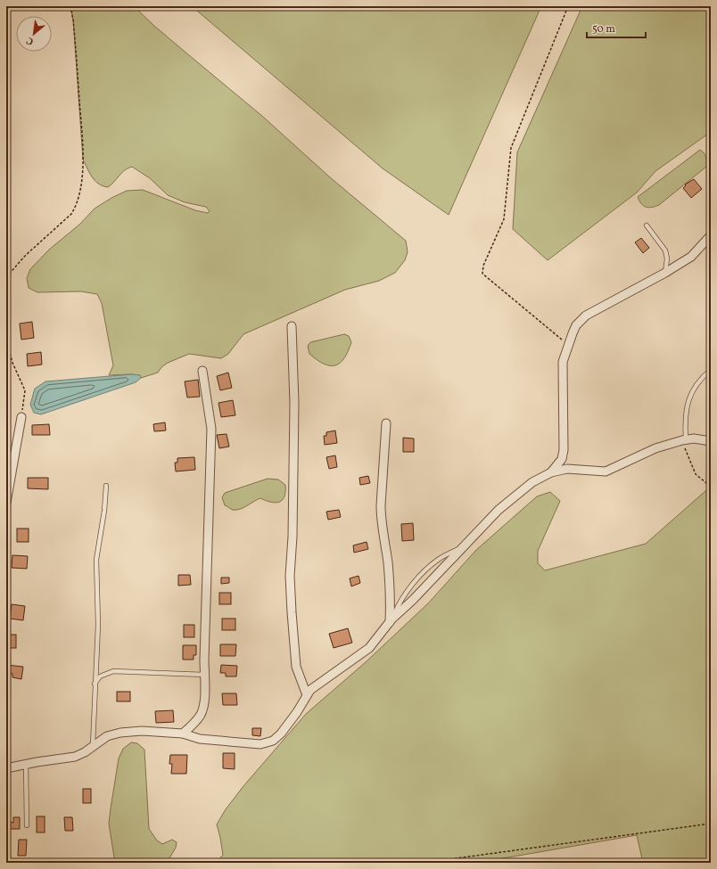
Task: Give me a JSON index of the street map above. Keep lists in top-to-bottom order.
{
  "scale_bar": "50 m",
  "north": "bottom left"
}
